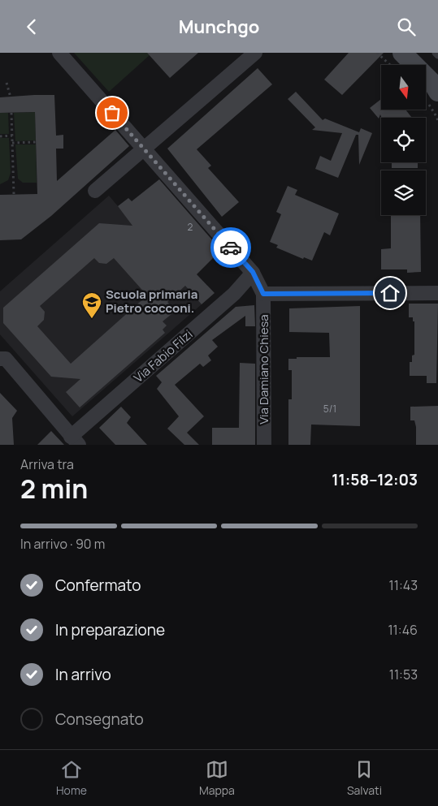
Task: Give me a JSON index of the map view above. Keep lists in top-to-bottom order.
{
  "streets": {
    "street": ["Via Fabio Filzi", "Via Damiano Chiesa"]
  },
  "places": {
    "school or university": ["Scuola primaria Pietro cocconi."]
  },
  "house_numbers": ["2", "5/1"],
  "north": "bottom",
  "page": {
    "header": "Munchgo",
    "heading": ["2 min", "Arriva tra", "11:58–12:03"],
    "bar": "In arrivo · 90 m",
    "list": [
      ["Confermato", "11:43"],
      ["In preparazione", "11:46"],
      ["In arrivo", "11:53"],
      "Consegnato"
    ],
    "tabs": ["Home", "Mappa", "Salvati"]
  }
}
